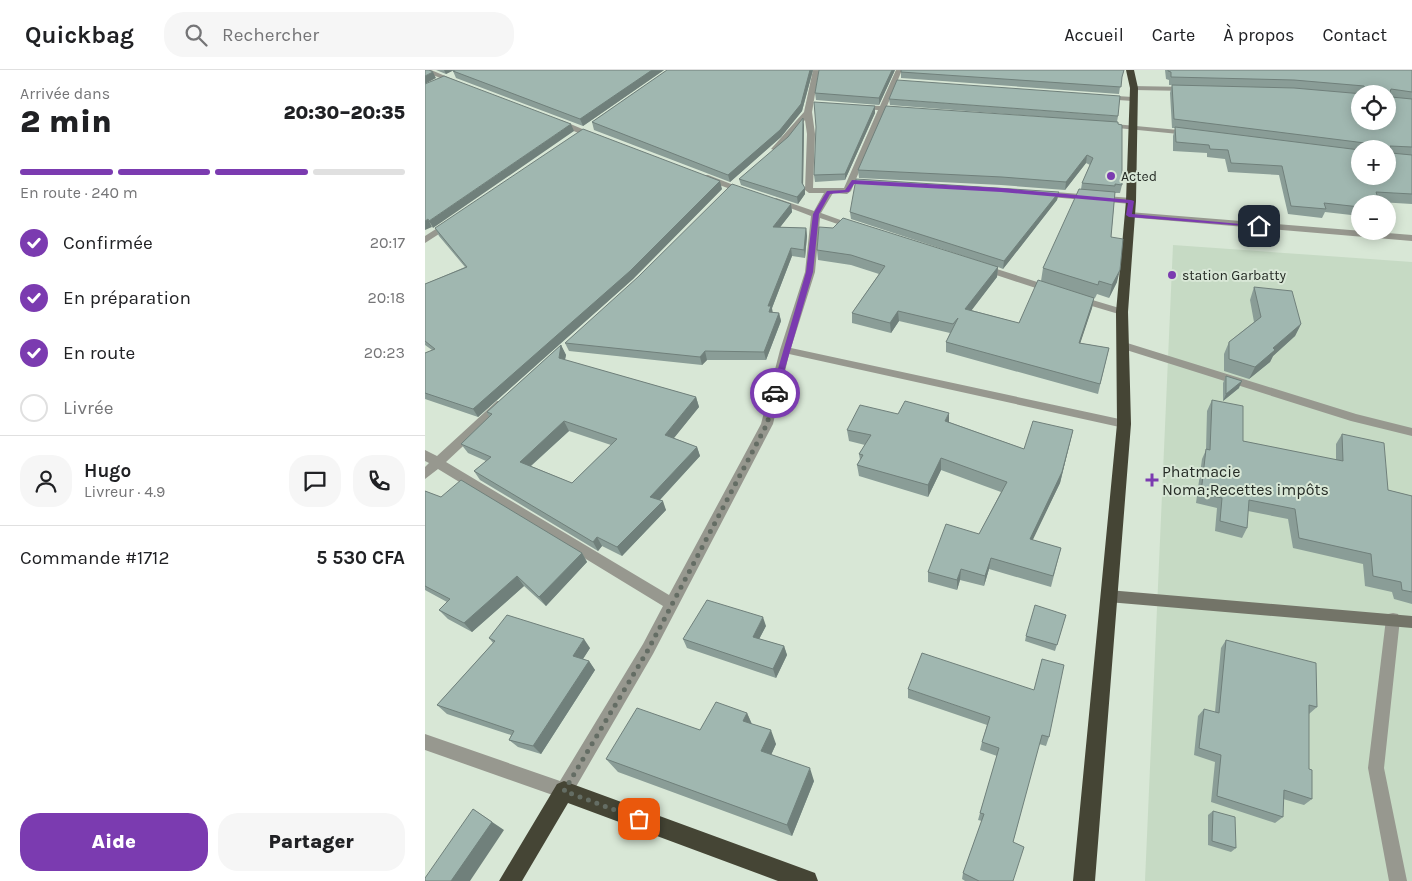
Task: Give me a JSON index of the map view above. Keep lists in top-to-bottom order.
{
  "places": {
    "other": ["Acted", "station Garbatty"],
    "health": ["Phatmacie Noma;Recettes impôts"]
  },
  "page": {
    "header": "Quickbag",
    "search": "Rechercher",
    "nav": [
      "Accueil",
      "Carte",
      "À propos",
      "Contact"
    ],
    "heading": ["2 min", "Arrivée dans", "20:30–20:35"],
    "panel": [
      "Hugo",
      "Livreur · 4.9",
      "Commande #1712",
      "5 530 CFA"
    ],
    "map_buttons": ["+", "−"],
    "bar": "En route · 240 m",
    "list": [
      ["Confirmée", "20:17"],
      ["En préparation", "20:18"],
      ["En route", "20:23"],
      "Livrée"
    ],
    "buttons": ["Aide", "Partager"]
  }
}
